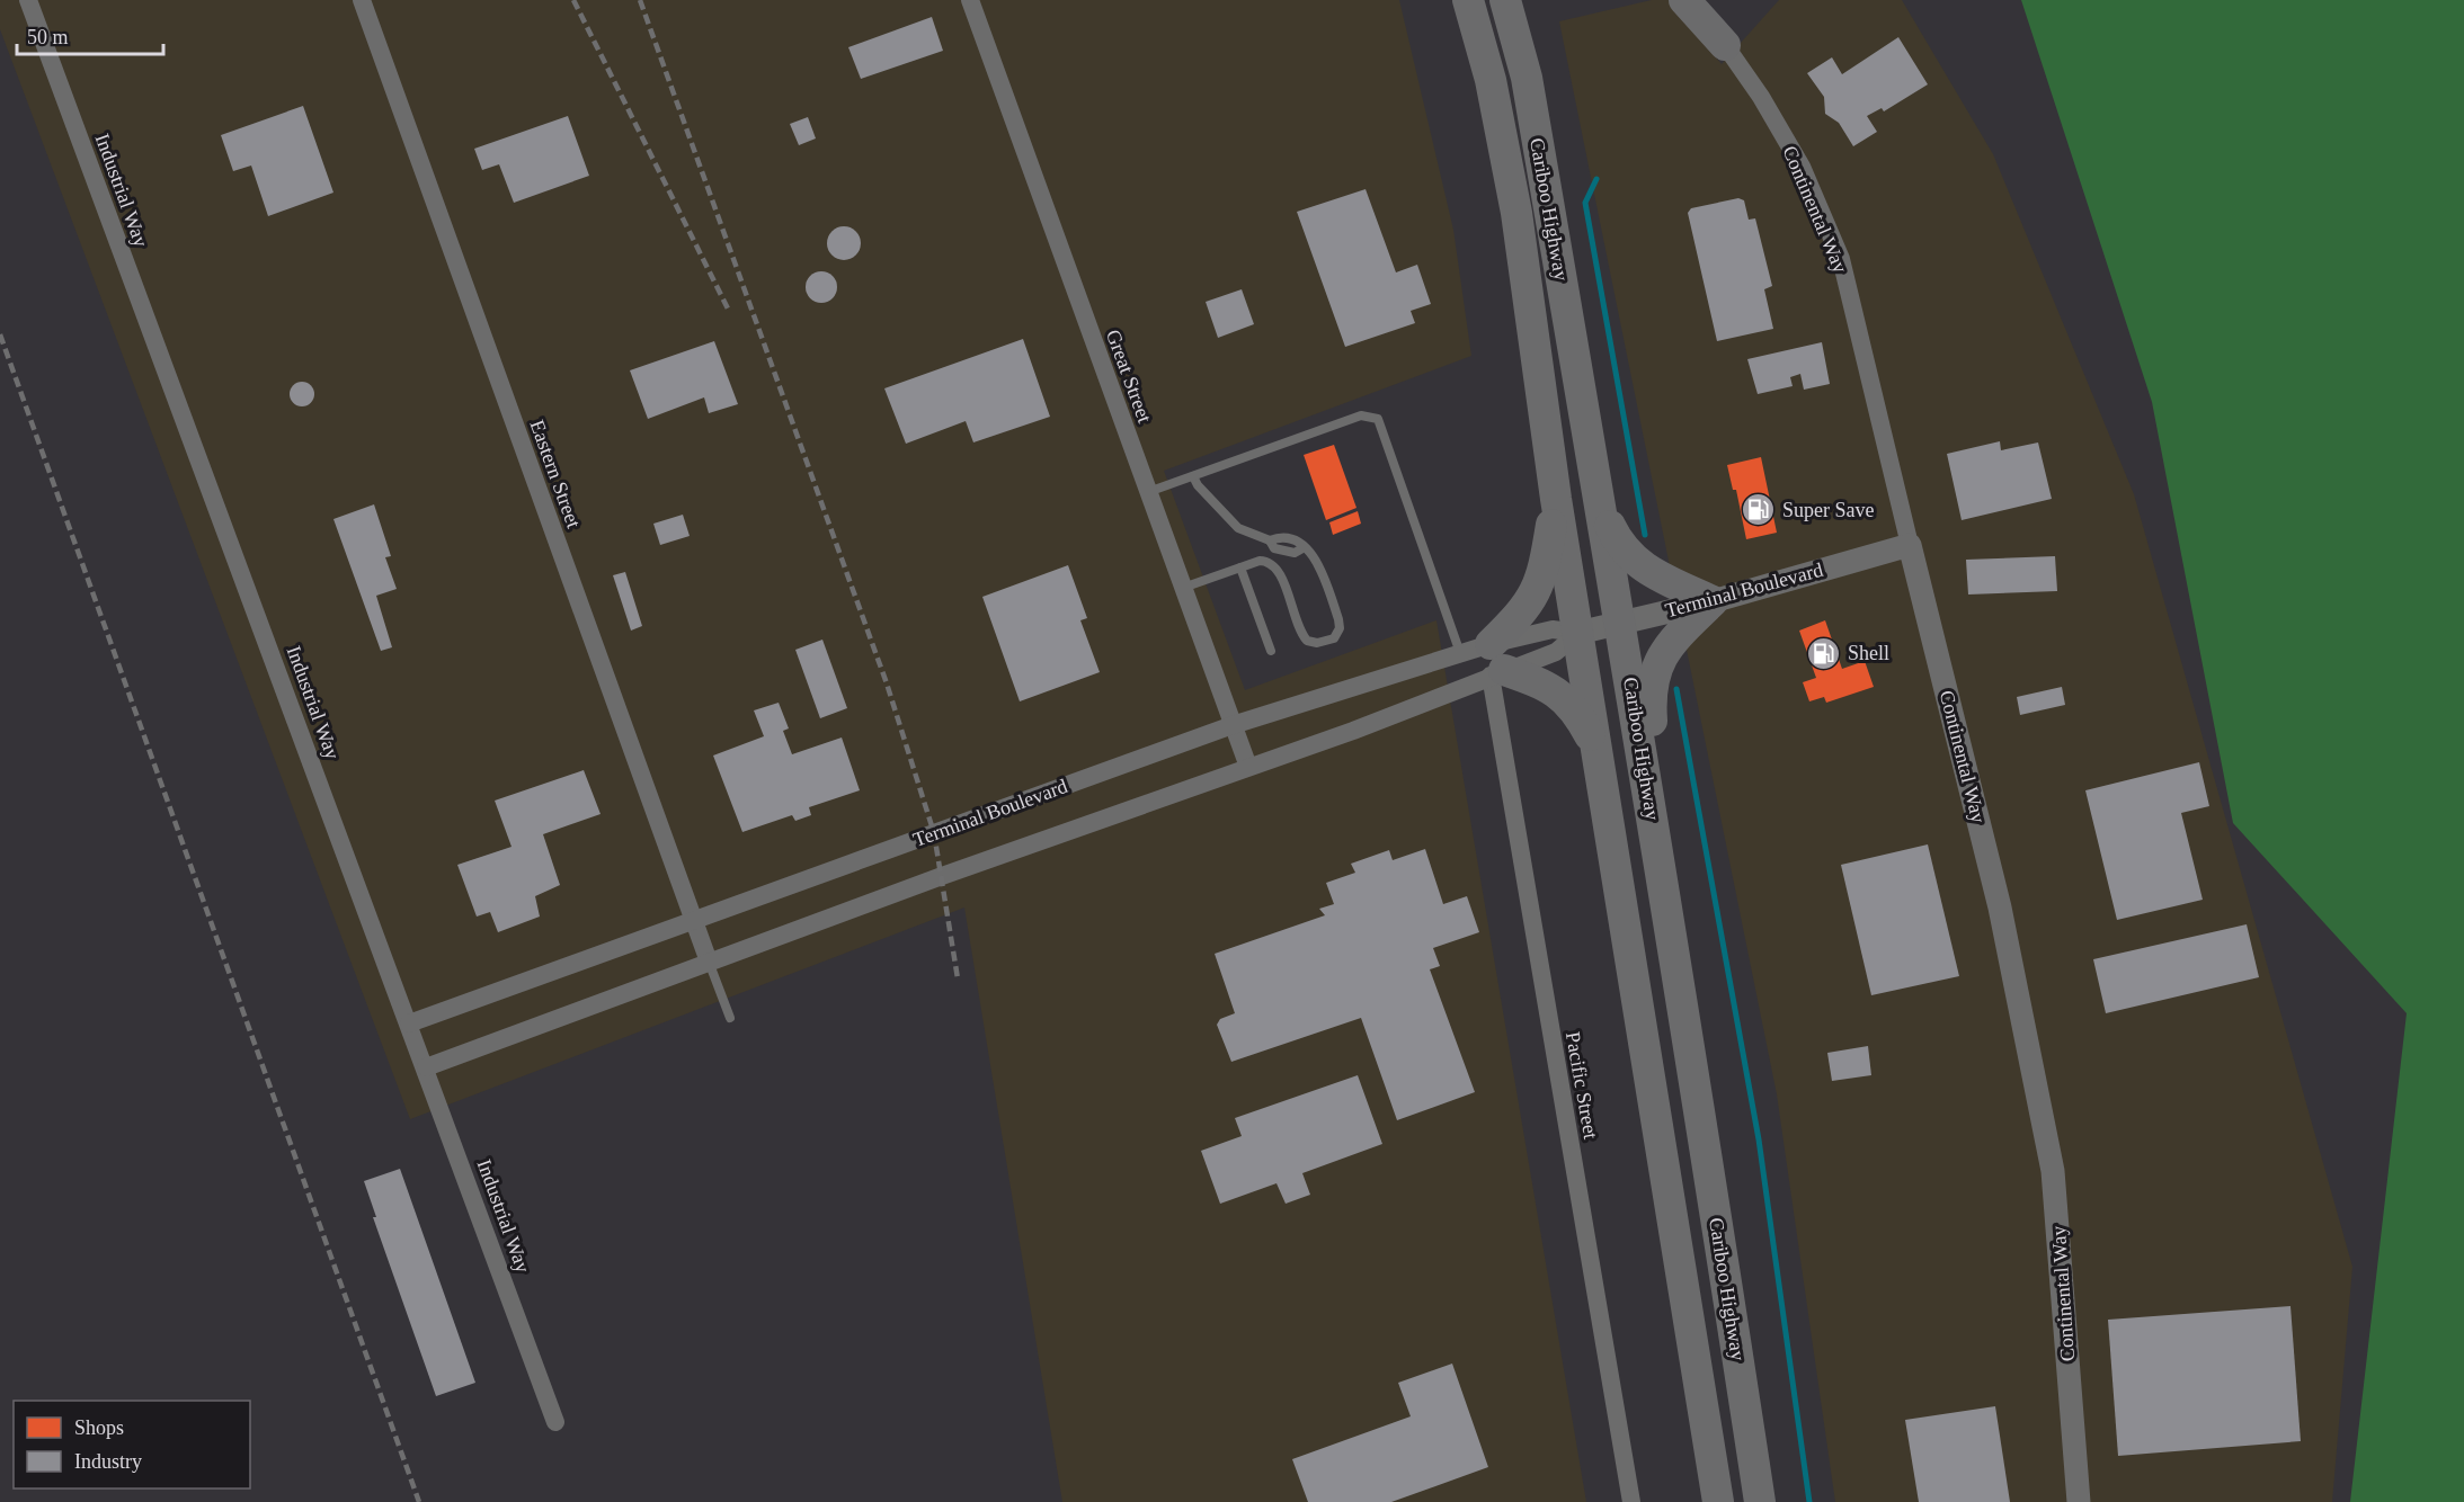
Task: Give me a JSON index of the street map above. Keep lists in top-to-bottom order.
{
  "streets": {
    "highway": ["Cariboo Highway"],
    "street": [
      "Industrial Way",
      "Continental Way",
      "Great Street",
      "Eastern Street",
      "Terminal Boulevard",
      "Pacific Street"
    ]
  },
  "crossings": [
    ["Industrial Way", "Terminal Boulevard"],
    ["Cariboo Highway", "Terminal Boulevard"],
    ["Continental Way", "Terminal Boulevard"],
    ["Great Street", "Terminal Boulevard"],
    ["Eastern Street", "Terminal Boulevard"],
    ["Terminal Boulevard", "Pacific Street"]
  ],
  "places": {
    "fuel station": ["Super Save", "Shell"]
  },
  "legend": ["Shops", "Industry"],
  "scale_bar": "50 m"
}
